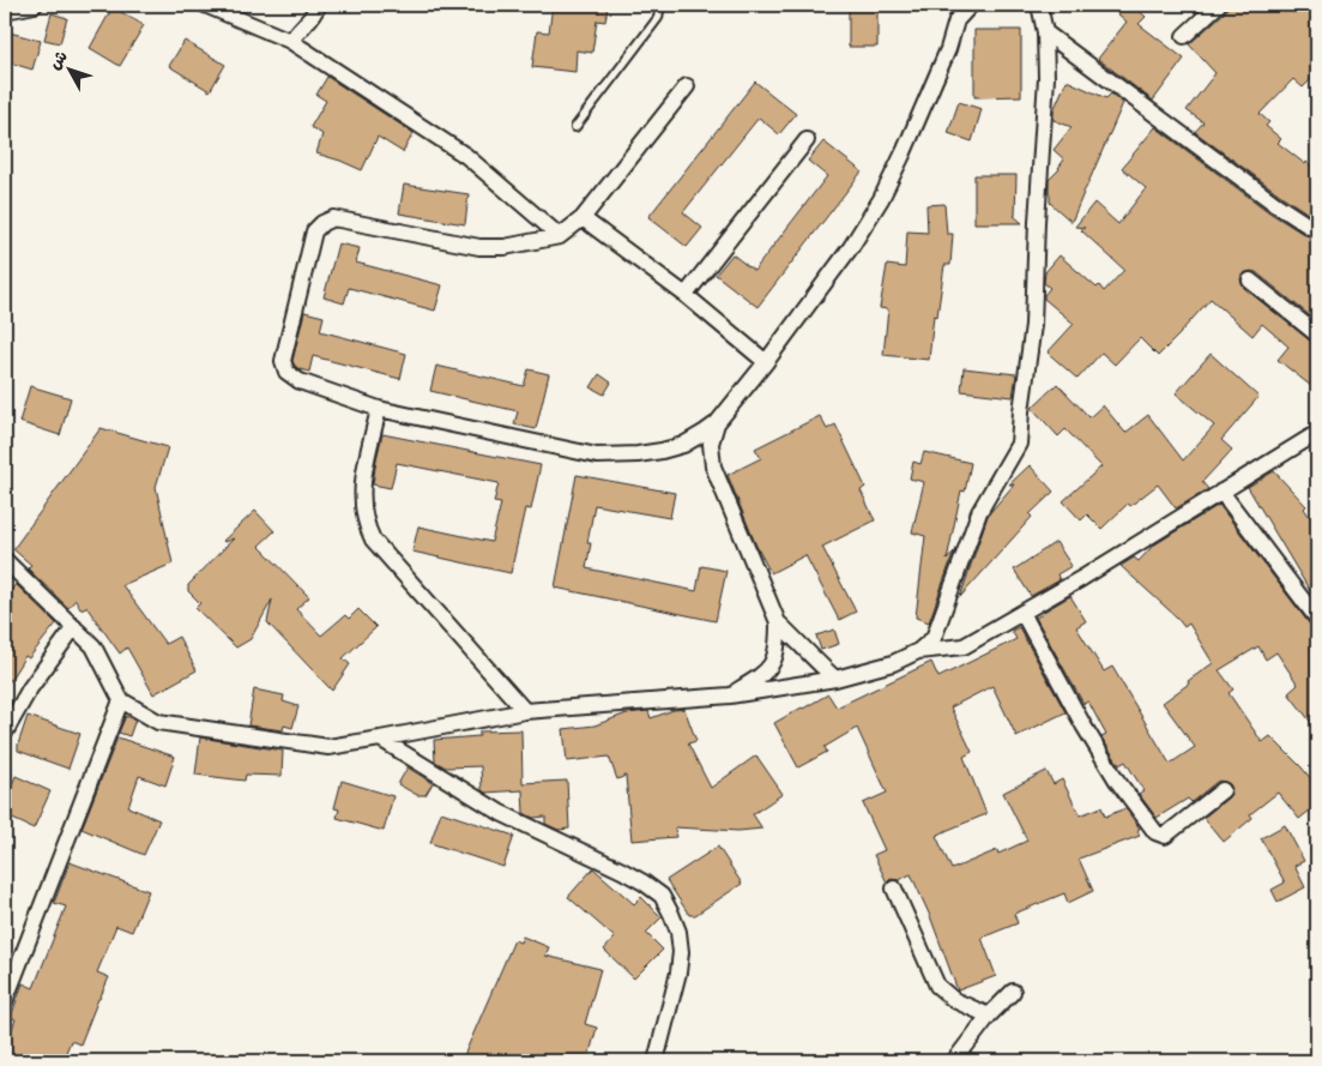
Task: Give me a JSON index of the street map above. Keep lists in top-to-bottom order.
{
  "north": "top left"
}
